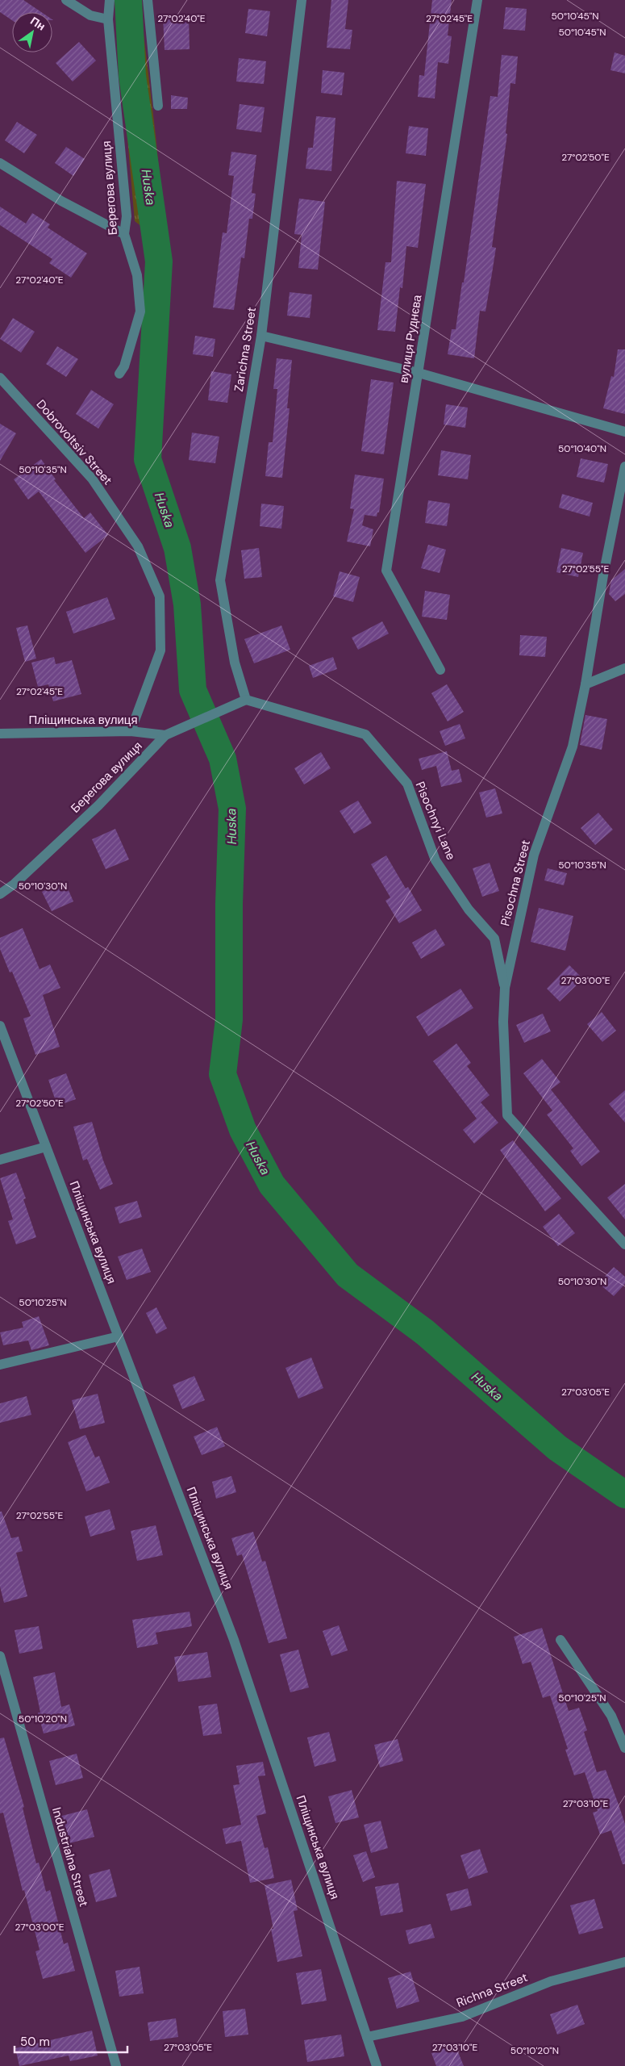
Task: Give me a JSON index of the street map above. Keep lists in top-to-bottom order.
{
  "streets": {
    "street": [
      "Берегова вулиця",
      "вулиця Руднєва",
      "Zarichna Street",
      "Dobrovoltsiv Street",
      "Пліщинська вулиця",
      "Pisochnyi Lane",
      "Pisochna Street",
      "Industrialna Street",
      "Richna Street"
    ]
  },
  "crossings": [
    ["Берегова вулиця", "Zarichna Street"],
    ["Берегова вулиця", "Пліщинська вулиця"],
    ["Берегова вулиця", "Pisochnyi Lane"],
    ["Zarichna Street", "Pisochnyi Lane"],
    ["Dobrovoltsiv Street", "Пліщинська вулиця"],
    ["Пліщинська вулиця", "Richna Street"],
    ["Pisochnyi Lane", "Pisochna Street"]
  ],
  "water": ["Huska"],
  "scale_bar": "50 m",
  "north": "top right",
  "coordinates": [
    "50°10'45\"N",
    "27°02'40\"E",
    "27°02'45\"E",
    "27°02'50\"E",
    "50°10'40\"N",
    "50°10'35\"N",
    "27°02'55\"E",
    "50°10'30\"N",
    "27°03'00\"E",
    "50°10'25\"N",
    "27°03'05\"E",
    "50°10'20\"N",
    "27°03'10\"E"
  ]
}
